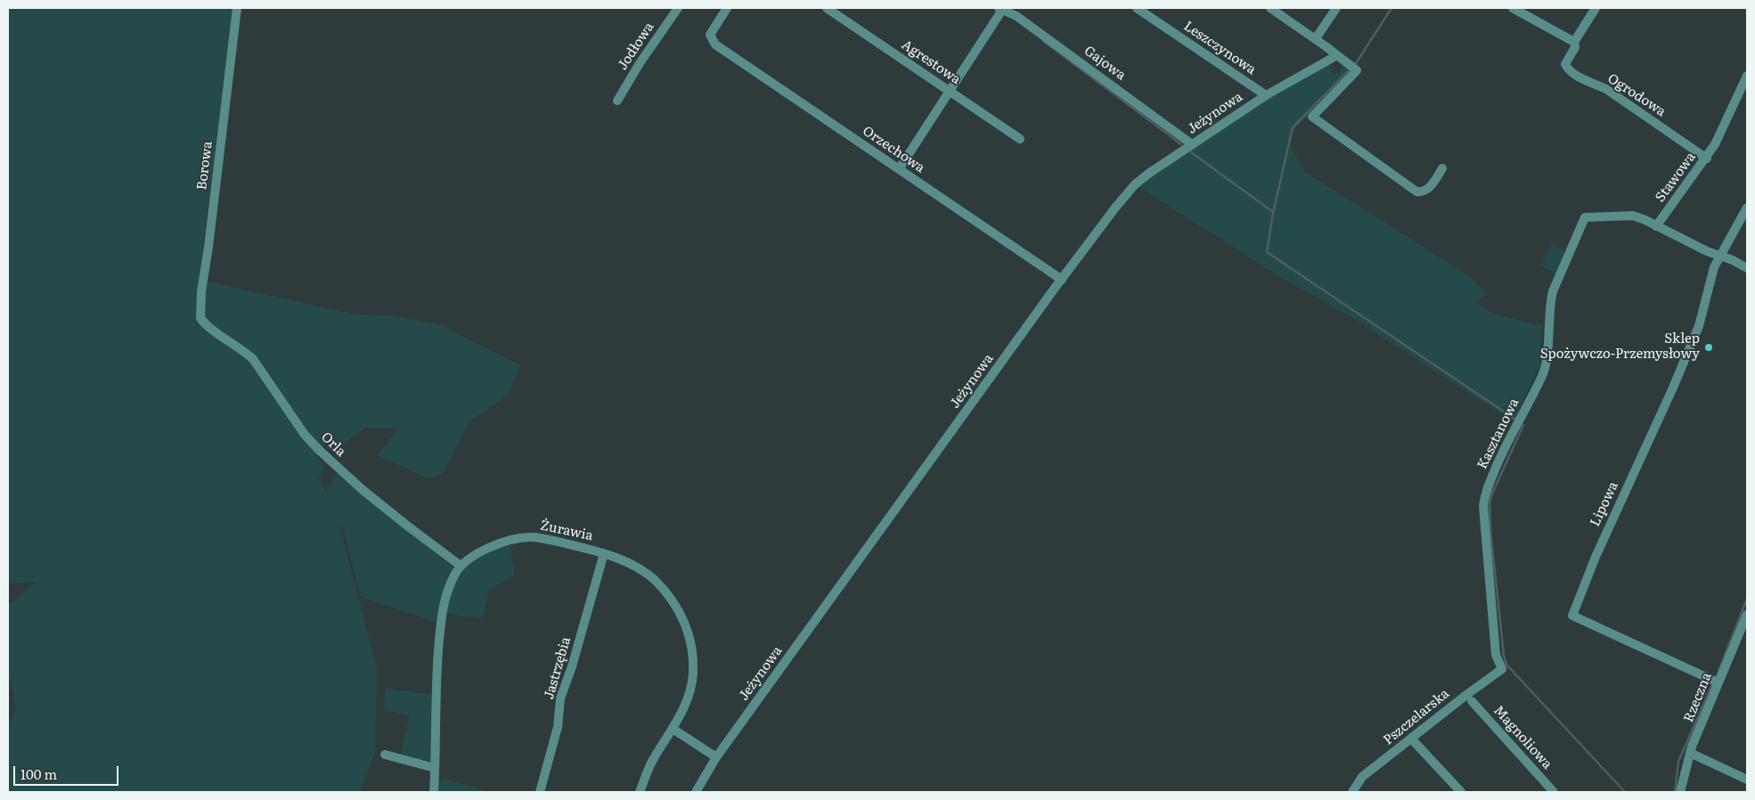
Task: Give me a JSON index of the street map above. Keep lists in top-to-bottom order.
{
  "streets": {
    "street": [
      "Jodłowa",
      "Leszczynowa",
      "Agrestowa",
      "Gajowa",
      "Ogrodowa",
      "Jeżynowa",
      "Orzechowa",
      "Borowa",
      "Stawowa",
      "Kasztanowa",
      "Orla",
      "Lipowa",
      "Żurawia",
      "Jastrzębia",
      "Rzeczna",
      "Pszczelarska",
      "Magnoliowa"
    ]
  },
  "crossings": [
    ["Leszczynowa", "Jeżynowa"],
    ["Gajowa", "Jeżynowa"],
    ["Ogrodowa", "Stawowa"],
    ["Jeżynowa", "Orzechowa"],
    ["Borowa", "Orla"],
    ["Stawowa", "Kasztanowa"],
    ["Kasztanowa", "Pszczelarska"],
    ["Orla", "Żurawia"],
    ["Lipowa", "Rzeczna"],
    ["Żurawia", "Jastrzębia"]
  ],
  "places": ["Sklep Spożywczo-Przemysłowy"],
  "scale_bar": "100 m"
}
